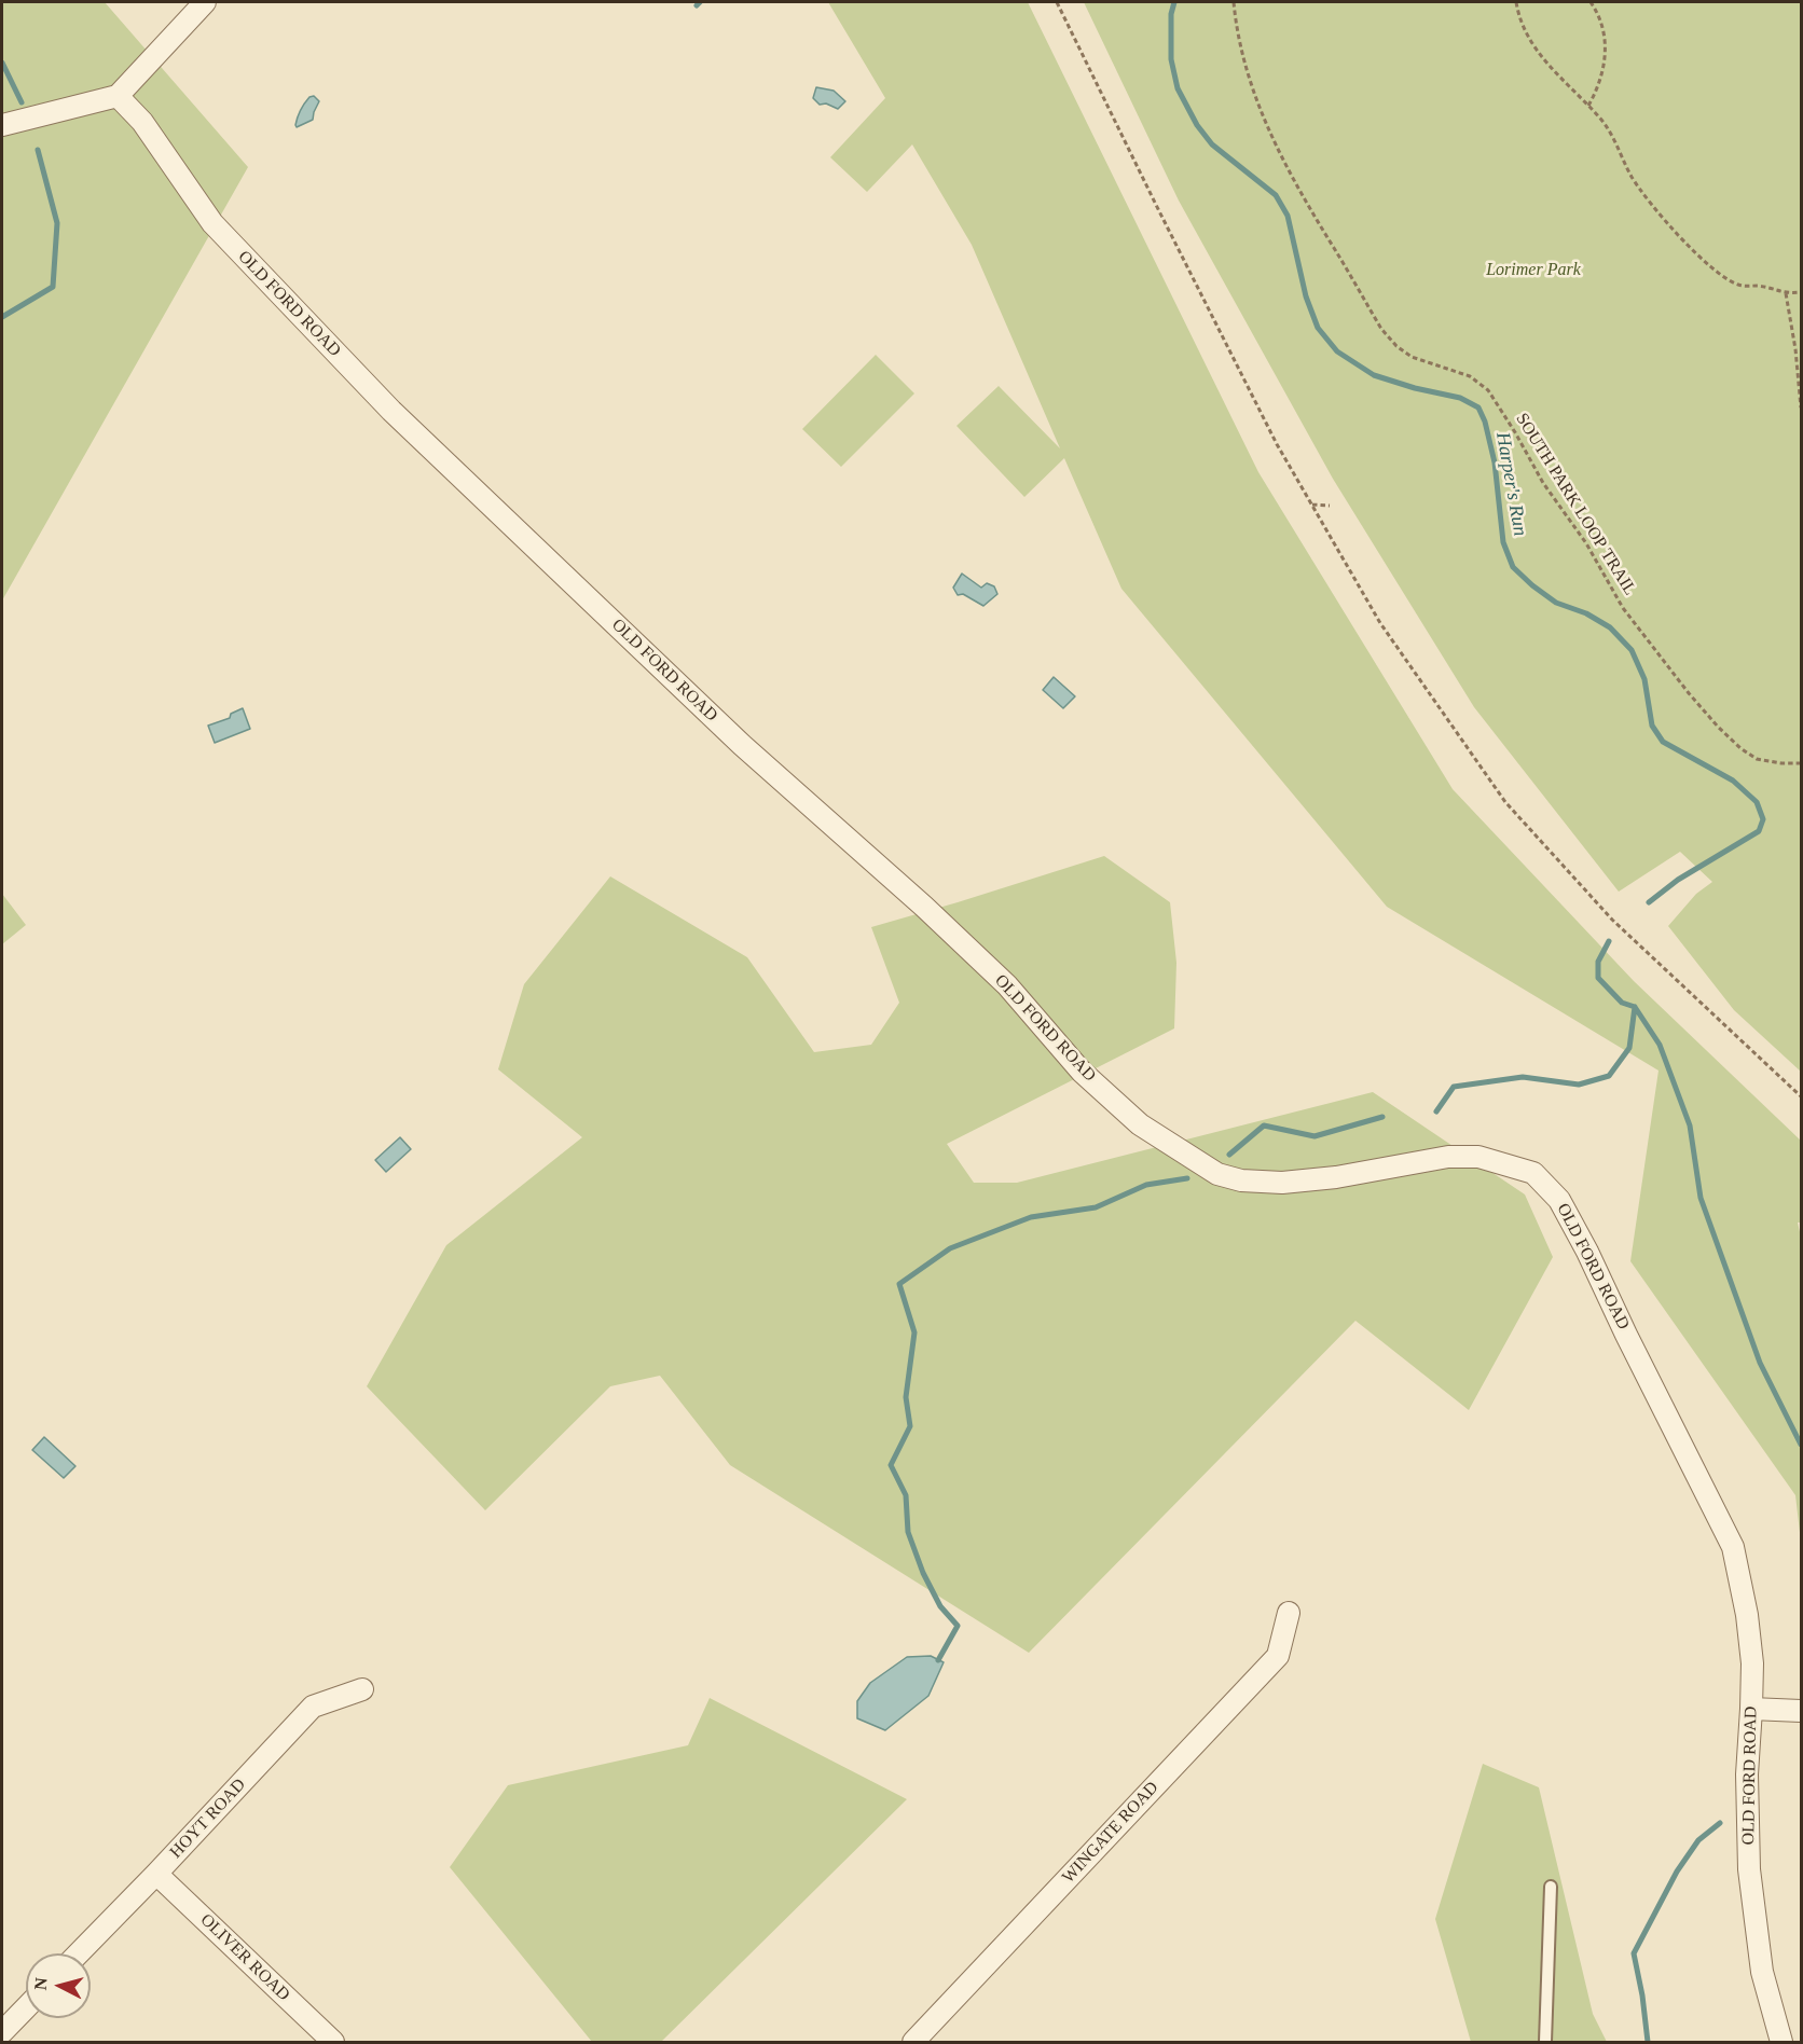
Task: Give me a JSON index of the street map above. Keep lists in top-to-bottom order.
{
  "streets": {
    "street": [
      "OLD FORD ROAD",
      "HOYT ROAD",
      "WINGATE ROAD",
      "OLIVER ROAD"
    ],
    "path": ["SOUTH PARK LOOP TRAIL"]
  },
  "crossings": [
    ["HOYT ROAD", "OLIVER ROAD"]
  ],
  "water": ["Harper's Run"],
  "parks": ["Lorimer Park"],
  "north": "left"
}
